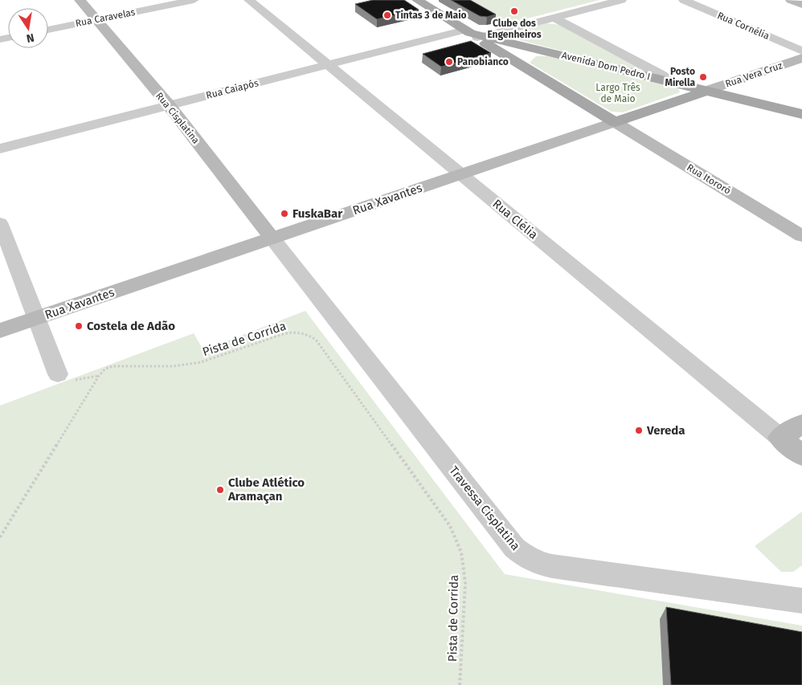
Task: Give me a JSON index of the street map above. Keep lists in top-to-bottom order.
{
  "streets": {
    "main road": ["Avenida Dom Pedro I", "Rua Xavantes"],
    "street": [
      "Rua Caravelas",
      "Rua Cornélia",
      "Rua Vera Cruz",
      "Rua Caiapós",
      "Rua Cisplatina",
      "Rua Itororó",
      "Rua Clélia",
      "Travessa Cisplatina"
    ],
    "path": ["Pista de Corrida"]
  },
  "crossings": [
    ["Rua Caravelas", "Rua Cisplatina"],
    ["Avenida Dom Pedro I", "Rua Vera Cruz"],
    ["Avenida Dom Pedro I", "Rua Caiapós"],
    ["Avenida Dom Pedro I", "Rua Xavantes"],
    ["Rua Vera Cruz", "Rua Xavantes"],
    ["Rua Caiapós", "Rua Cisplatina"],
    ["Rua Caiapós", "Rua Clélia"],
    ["Rua Cisplatina", "Rua Xavantes"],
    ["Rua Cisplatina", "Travessa Cisplatina"],
    ["Rua Itororó", "Rua Xavantes"],
    ["Rua Xavantes", "Rua Clélia"],
    ["Rua Xavantes", "Travessa Cisplatina"]
  ],
  "parks": ["Largo Três de Maio"],
  "places": [
    "Clube dos Engenheiros",
    "Tintas 3 de Maio",
    "Panobianco",
    "Posto Mirella",
    "FuskaBar",
    "Costela de Adão",
    "Vereda",
    "Clube Atlético Aramaçan"
  ],
  "north": "bottom"
}
